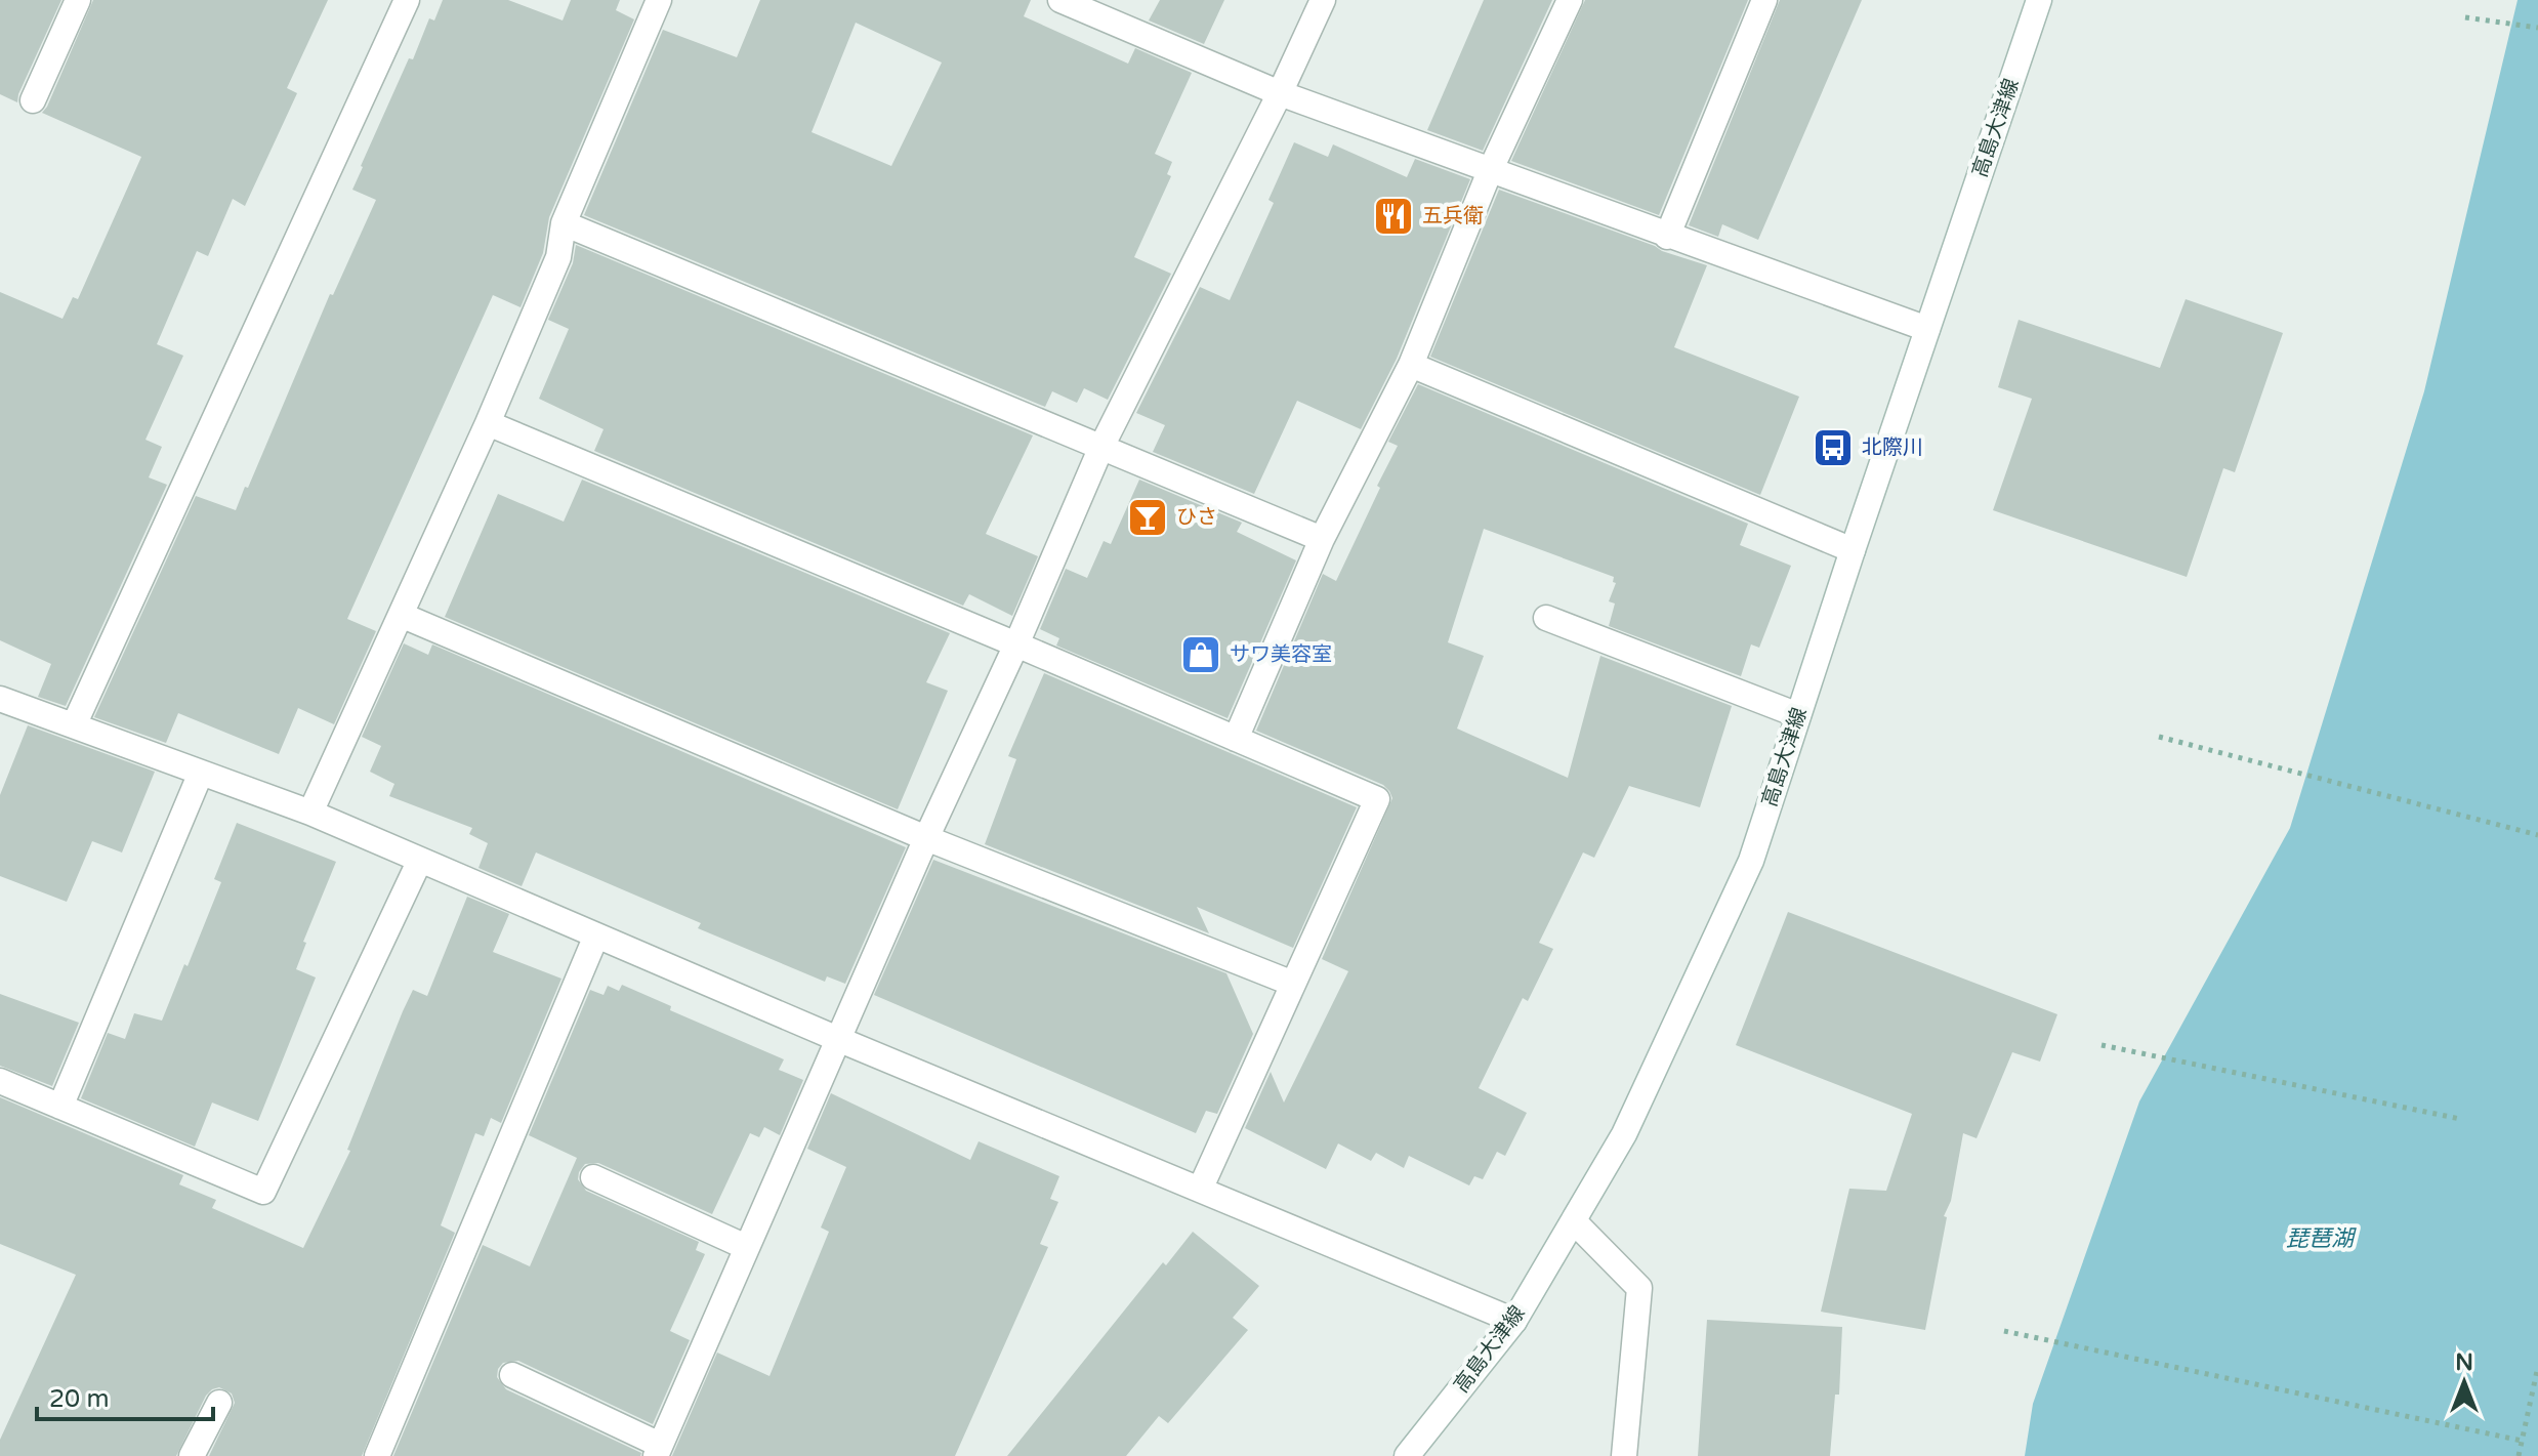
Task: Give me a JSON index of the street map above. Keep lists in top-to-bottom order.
{
  "streets": {
    "street": ["高島大津線"]
  },
  "water": ["琵琶湖"],
  "places": {
    "restaurant": ["五兵衛"],
    "bus stop": ["北際川"],
    "bar": ["ひさ"],
    "shop": ["サワ美容室"]
  },
  "scale_bar": "20 m",
  "north": "top"
}
